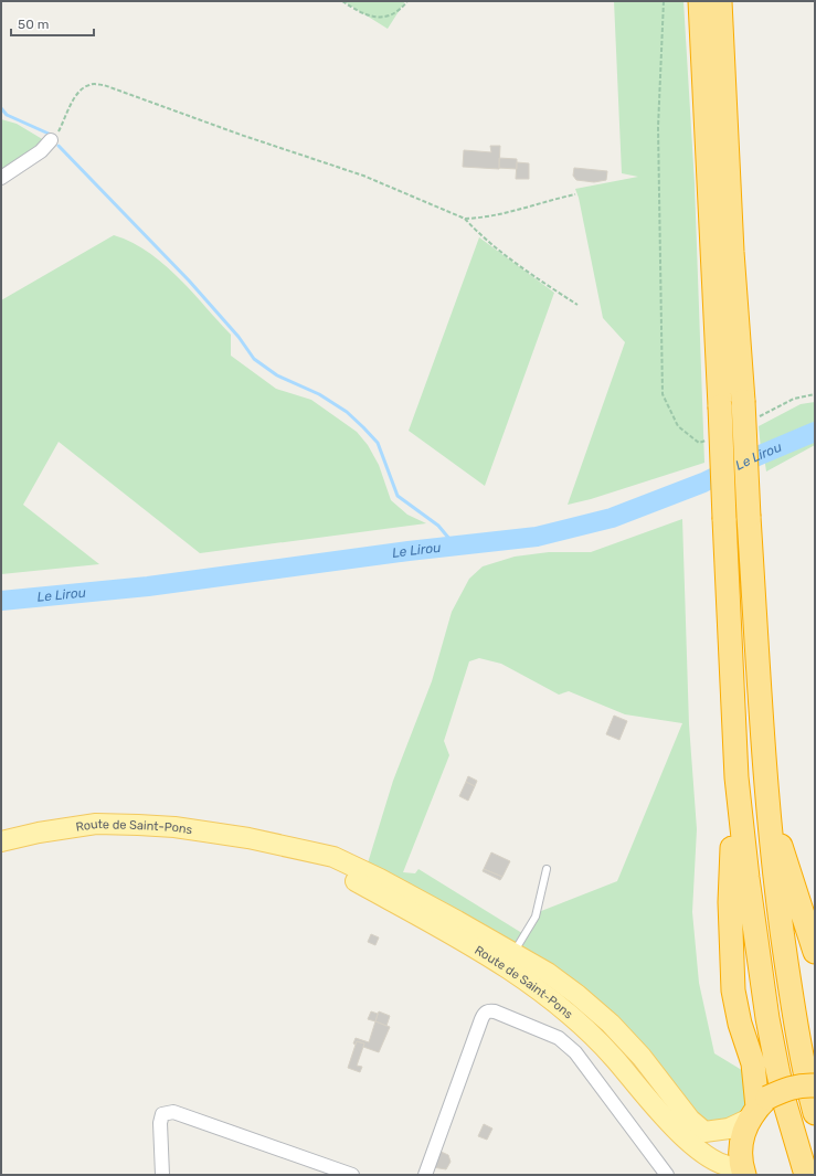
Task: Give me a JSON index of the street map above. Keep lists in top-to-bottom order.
{
  "streets": {
    "main road": ["Route de Saint-Pons"]
  },
  "water": ["Le Lirou"],
  "scale_bar": "50 m"
}
